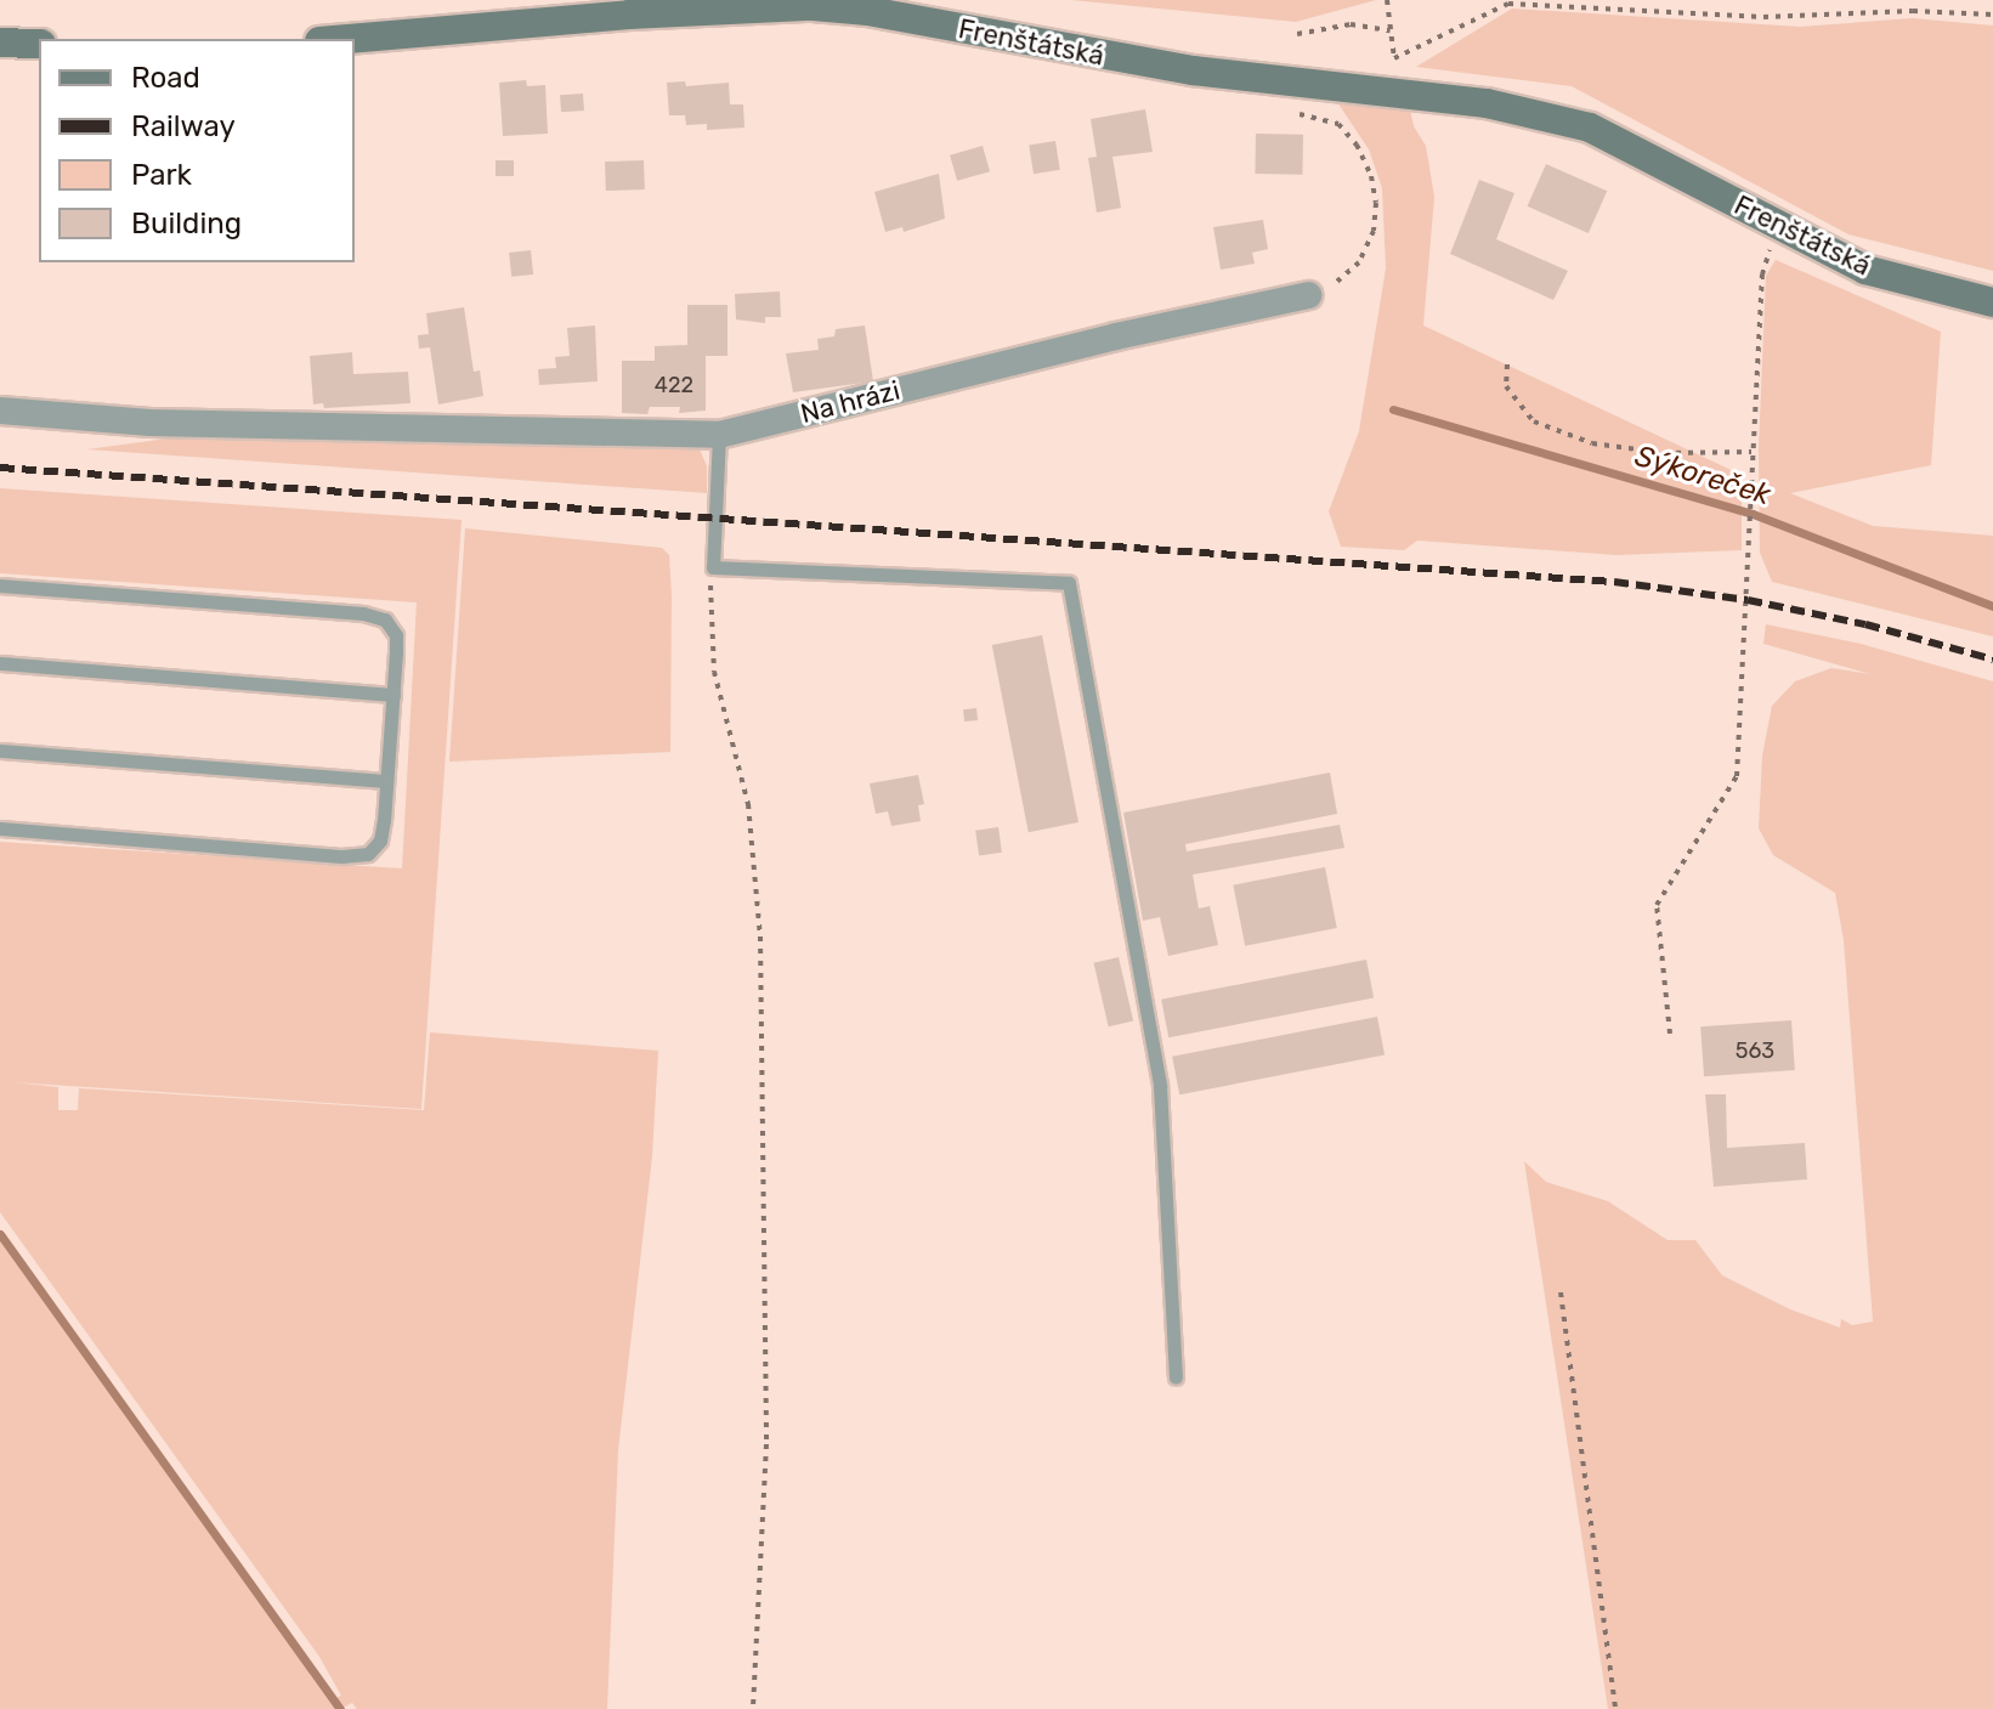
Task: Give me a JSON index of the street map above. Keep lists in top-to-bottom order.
{
  "streets": {
    "main road": ["Frenštátská"],
    "street": ["Na hrázi"]
  },
  "water": ["Sýkoreček"],
  "house_numbers": ["422", "563"],
  "legend": [
    "Road",
    "Railway",
    "Park",
    "Building"
  ]
}
